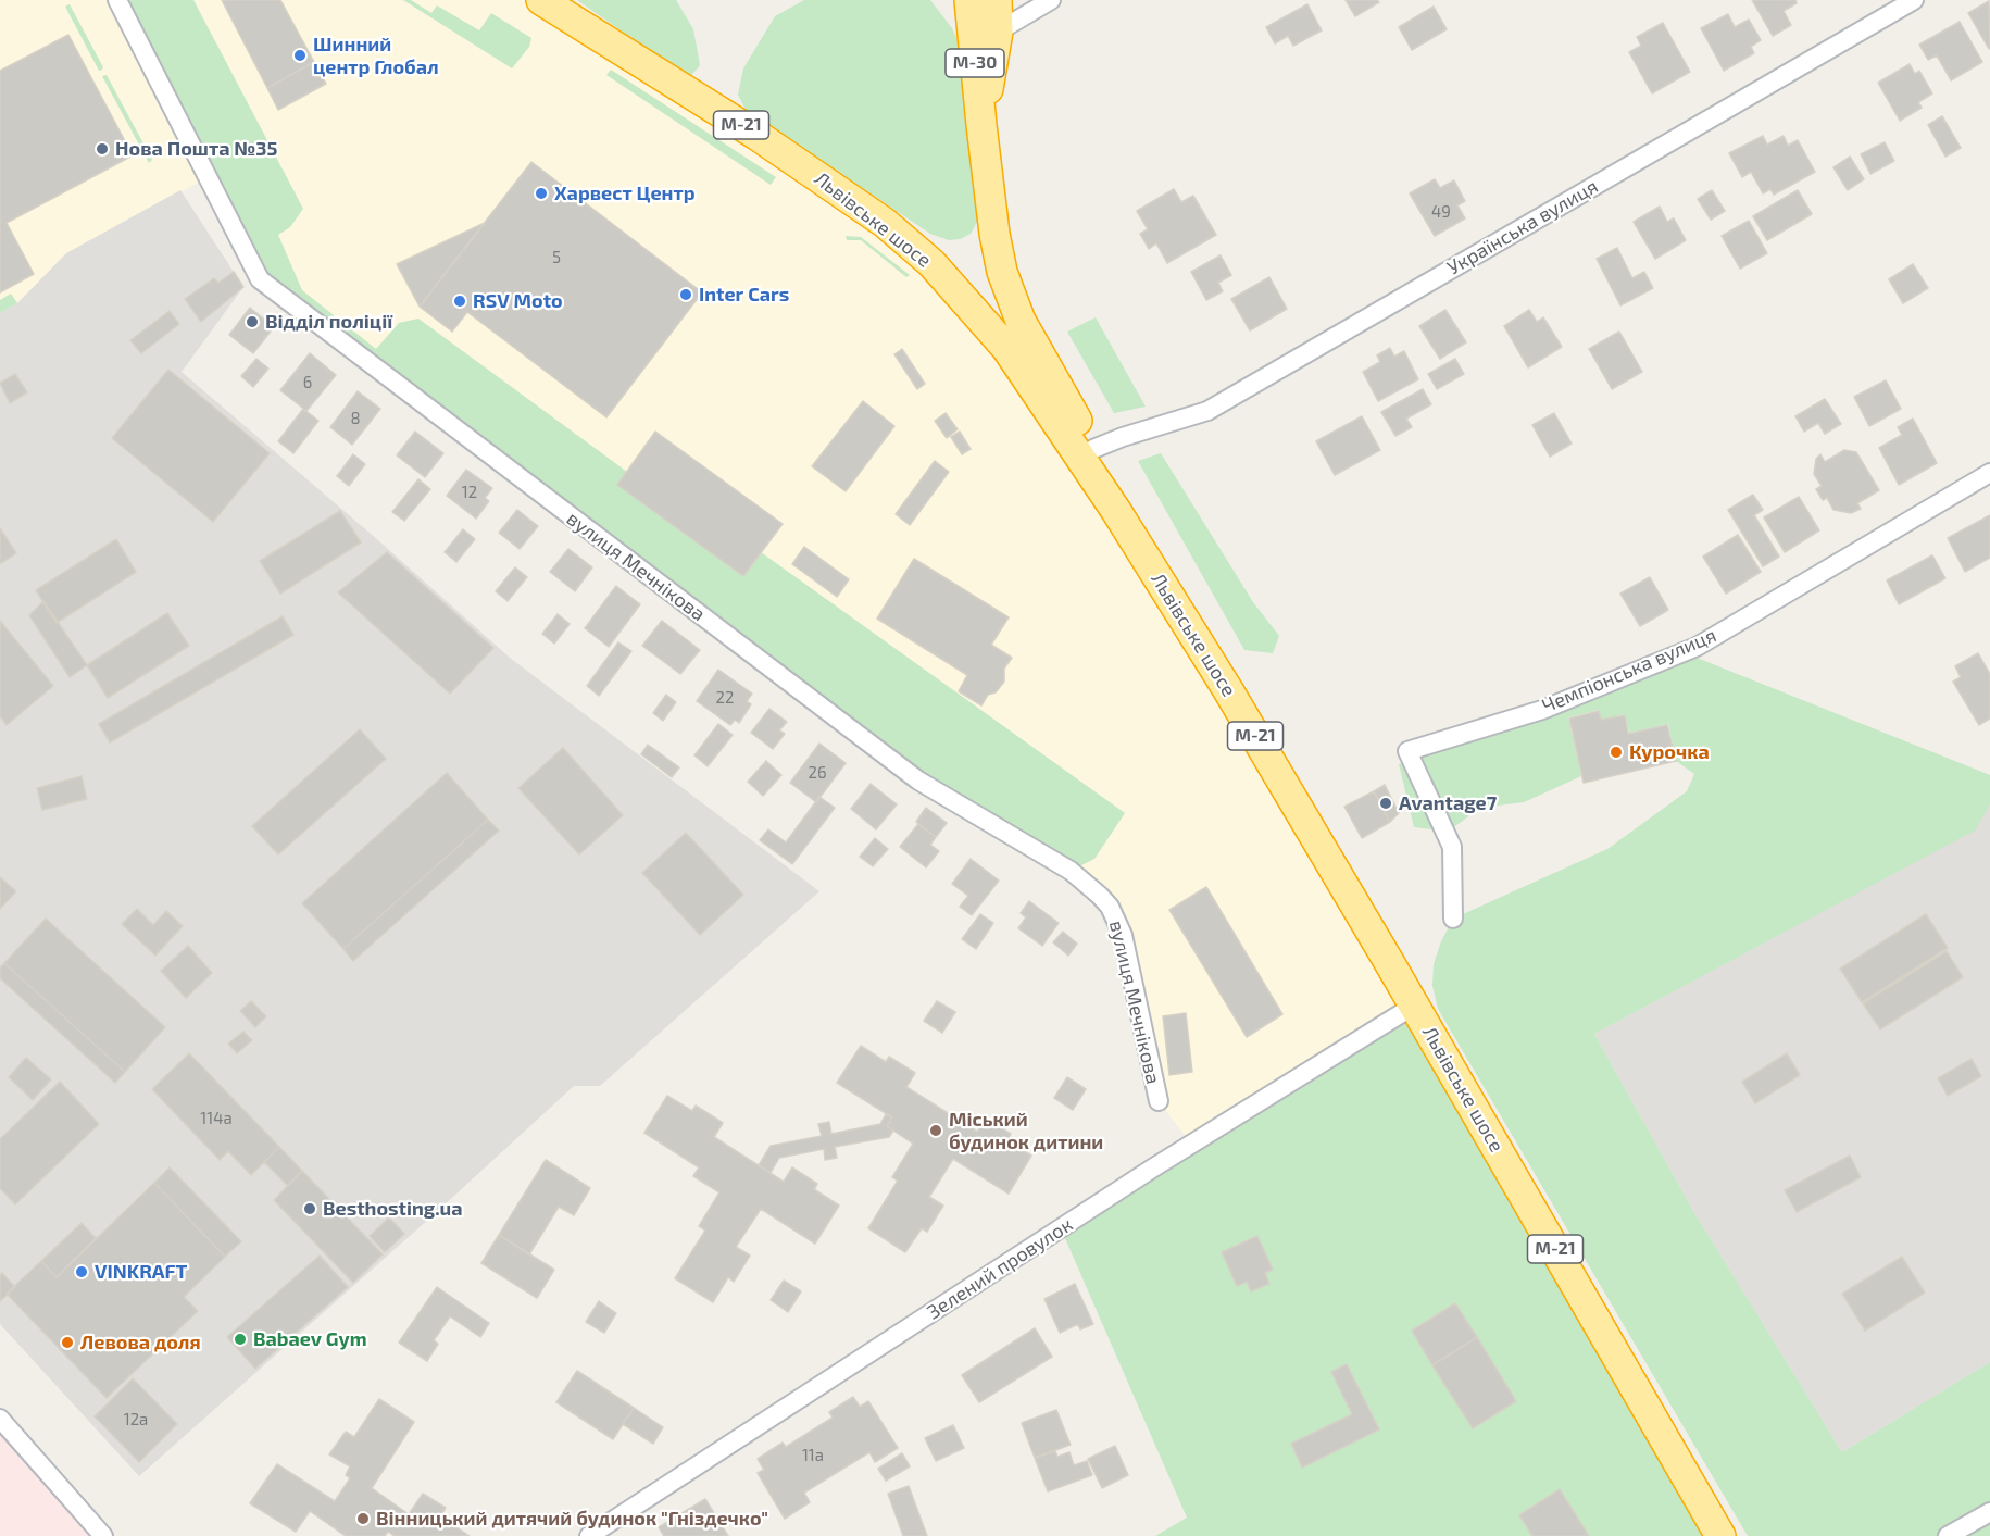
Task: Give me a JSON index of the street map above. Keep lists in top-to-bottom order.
{
  "streets": {
    "highway": ["М-30", "М-21", "Львівське шосе"],
    "street": [
      "Українська вулиця",
      "вулиця Мечнікова",
      "Чемпіонська вулиця",
      "Зелений провулок"
    ]
  },
  "crossings": [
    ["М-30", "М-21"],
    ["М-21", "Львівське шосе"],
    ["М-21", "Українська вулиця"],
    ["Львівське шосе", "Зелений провулок"]
  ],
  "places": [
    "Шинний центр Глобал",
    "Нова Пошта №35",
    "Харвест Центр",
    "Inter Cars",
    "RSV Moto",
    "Відділ поліції",
    "Курочка",
    "Avantage7",
    "Міський будинок дитини",
    "Besthosting.ua",
    "VINKRAFT",
    "Babaev Gym",
    "Левова доля",
    "Вінницький дитячий будинок \"Гніздечко\""
  ],
  "house_numbers": [
    "49",
    "5",
    "6",
    "8",
    "12",
    "22",
    "26",
    "114а",
    "12а",
    "11а"
  ]
}
